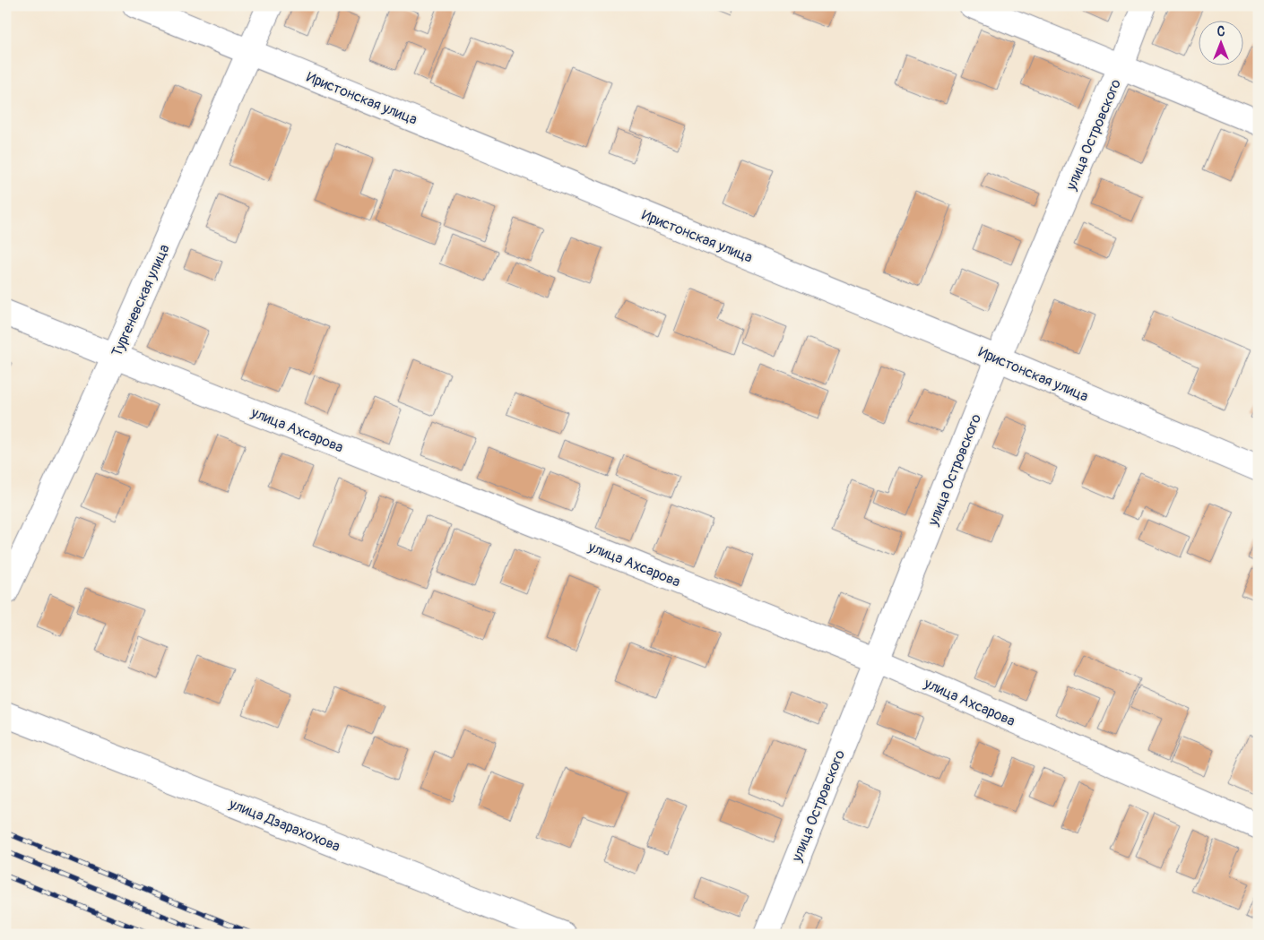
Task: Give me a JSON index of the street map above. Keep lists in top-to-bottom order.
{
  "streets": {
    "street": [
      "Иристонская улица",
      "улица Островского",
      "Тургеневская улица",
      "улица Ахсарова",
      "улица Дзарахохова"
    ]
  },
  "crossings": [
    ["Иристонская улица", "улица Островского"],
    ["Иристонская улица", "Тургеневская улица"],
    ["улица Островского", "улица Ахсарова"],
    ["Тургеневская улица", "улица Ахсарова"]
  ],
  "north": "top"
}
